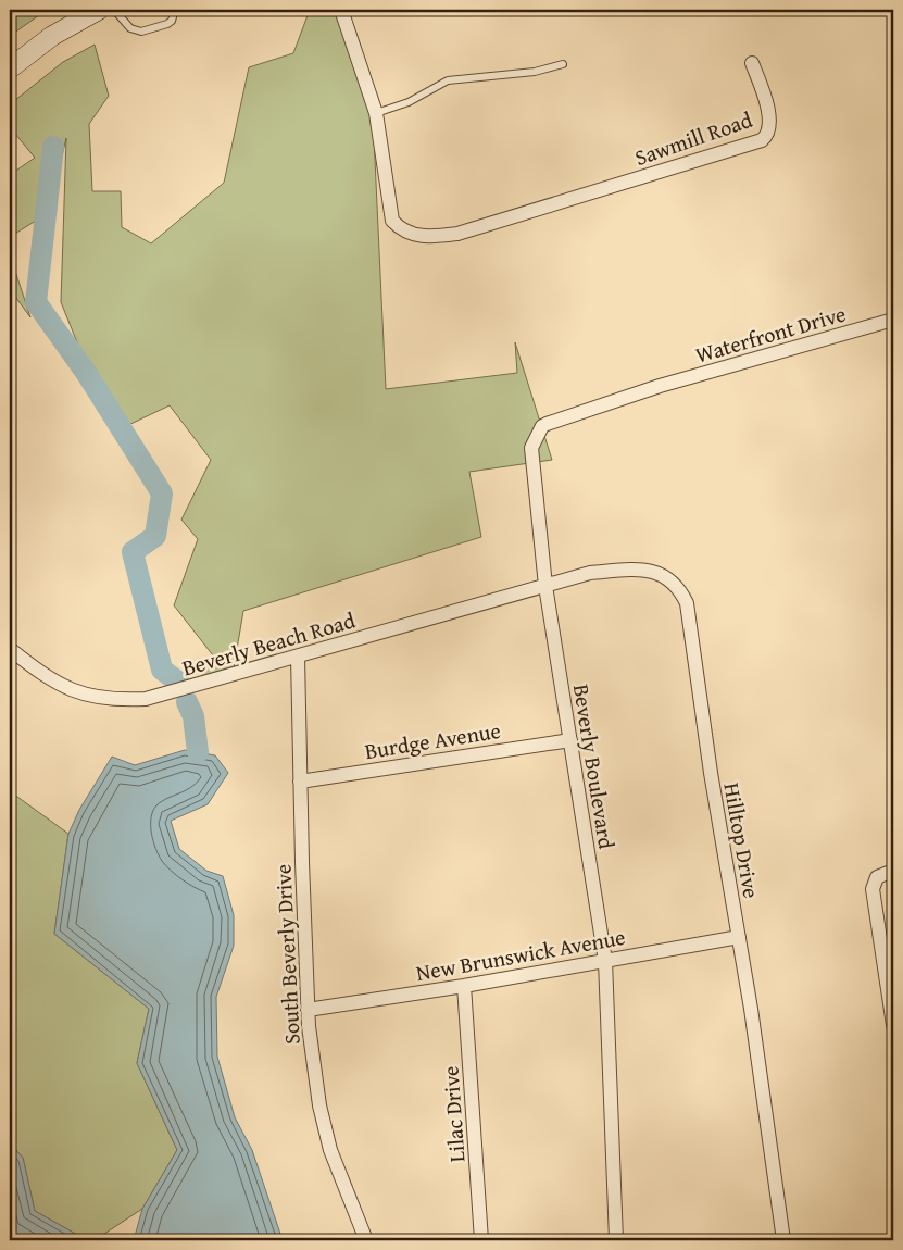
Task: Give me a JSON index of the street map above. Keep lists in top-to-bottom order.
{
  "streets": {
    "street": [
      "Sawmill Road",
      "Waterfront Drive",
      "Beverly Beach Road",
      "Burdge Avenue",
      "Beverly Boulevard",
      "Hilltop Drive",
      "South Beverly Drive",
      "New Brunswick Avenue",
      "Lilac Drive"
    ]
  },
  "crossings": [
    ["Waterfront Drive", "Beverly Boulevard"],
    ["Beverly Beach Road", "Beverly Boulevard"],
    ["Beverly Beach Road", "Hilltop Drive"],
    ["Beverly Beach Road", "South Beverly Drive"],
    ["Burdge Avenue", "Beverly Boulevard"],
    ["Burdge Avenue", "South Beverly Drive"],
    ["Beverly Boulevard", "Hilltop Drive"],
    ["Beverly Boulevard", "New Brunswick Avenue"],
    ["Hilltop Drive", "New Brunswick Avenue"],
    ["South Beverly Drive", "New Brunswick Avenue"],
    ["New Brunswick Avenue", "Lilac Drive"]
  ]
}
